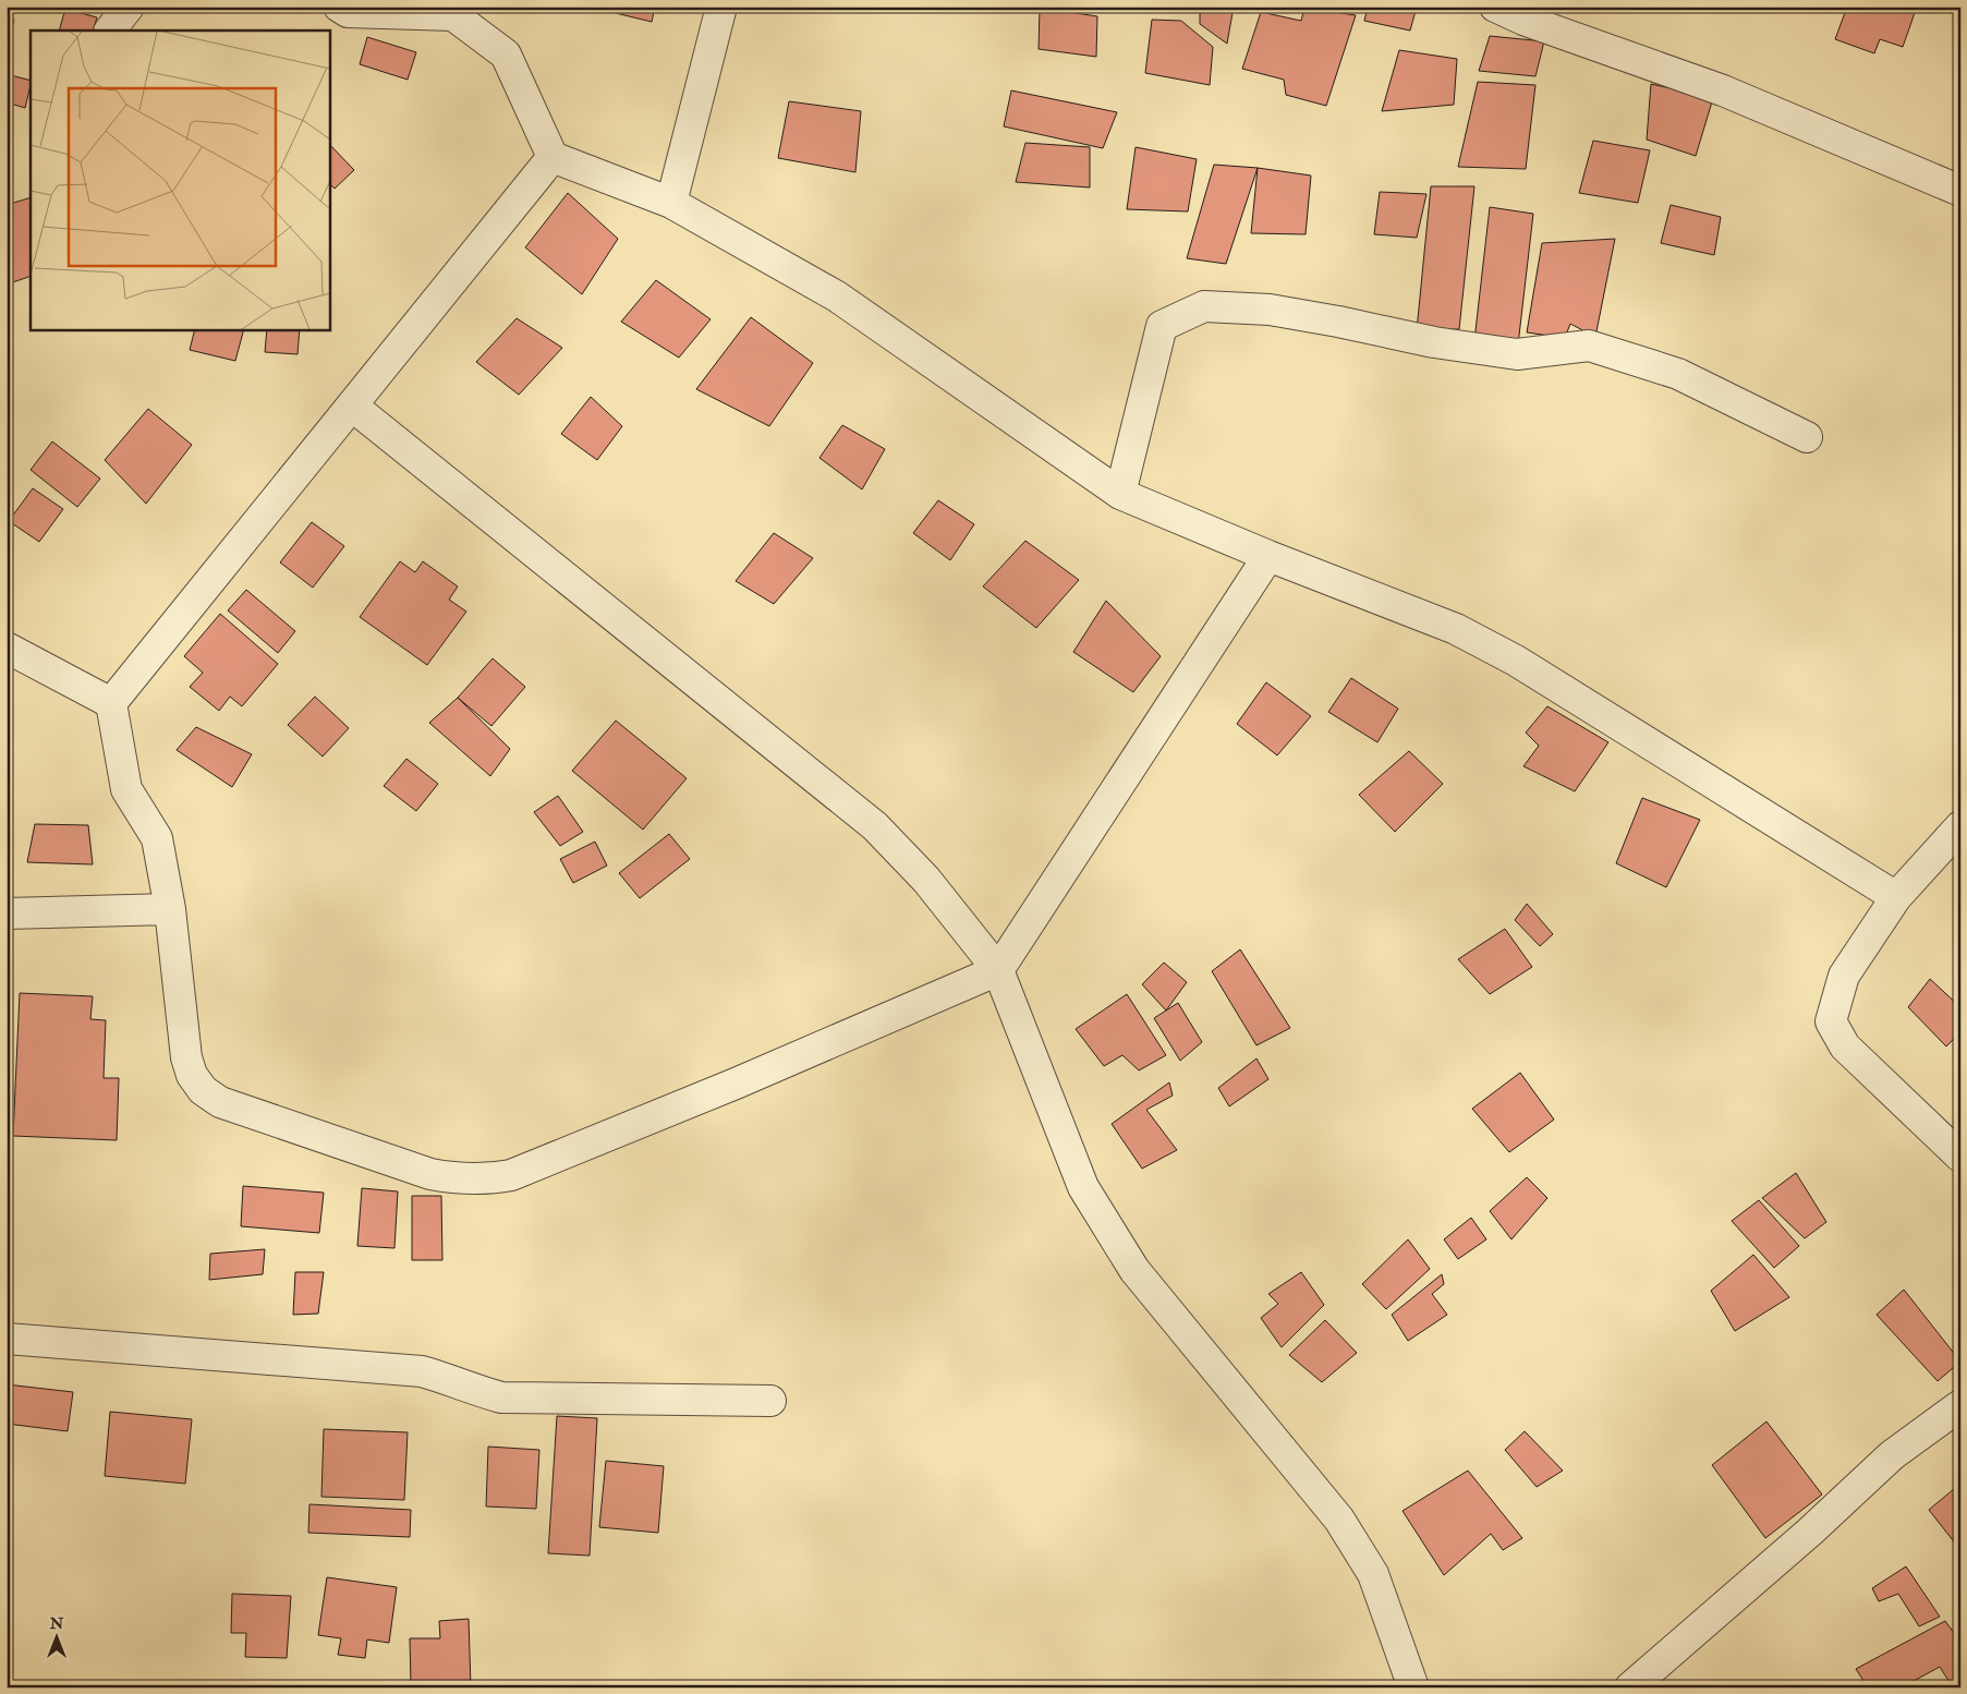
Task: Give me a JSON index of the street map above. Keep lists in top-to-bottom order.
{
  "north": "top"
}
